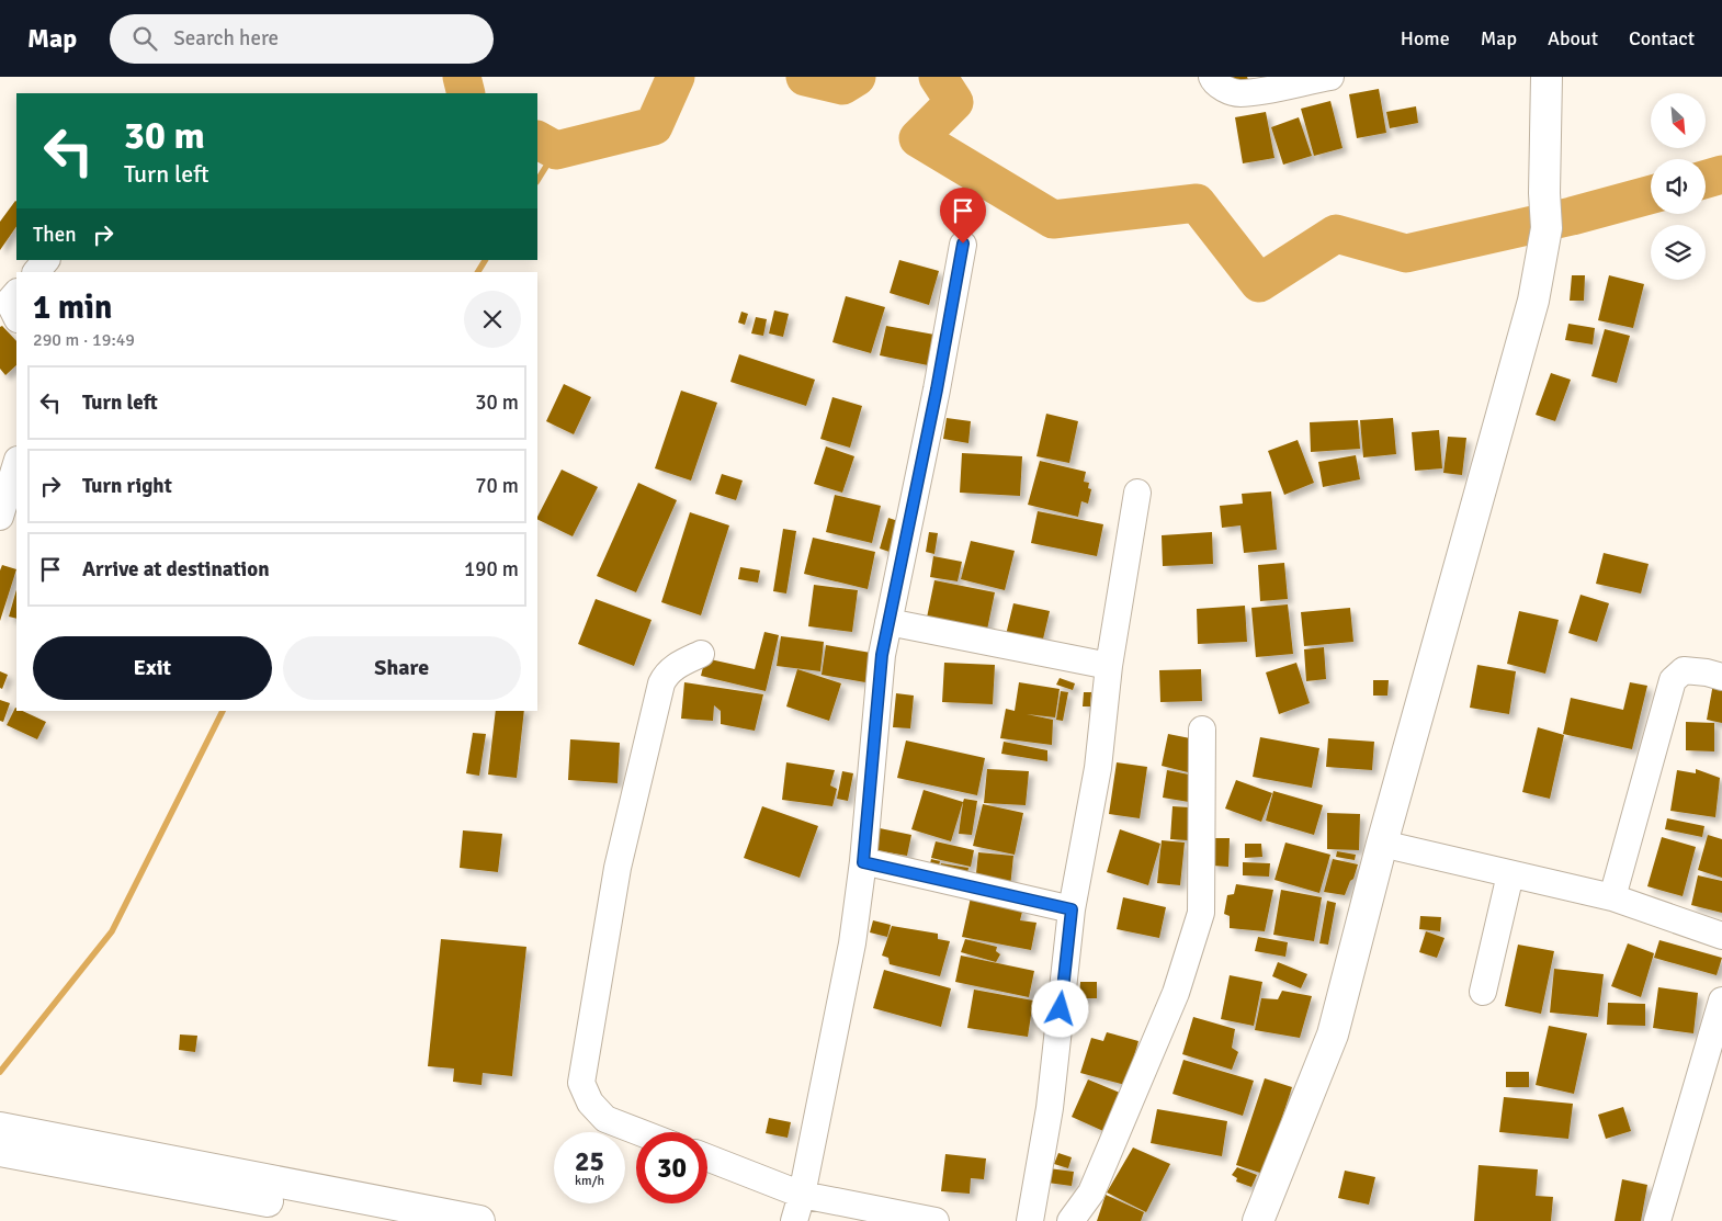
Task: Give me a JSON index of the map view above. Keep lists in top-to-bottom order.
{
  "north": "bottom right",
  "page": {
    "header": "Map",
    "search": "Search here",
    "nav": [
      "Home",
      "Map",
      "About",
      "Contact"
    ],
    "turn": ["30 m", "Turn left"],
    "then": "Then",
    "heading": ["1 min", "290 m · 19:49"],
    "list": [
      {
        "name": "Turn left",
        "value": "30 m"
      },
      {
        "name": "Turn right",
        "value": "70 m"
      },
      {
        "name": "Arrive at destination",
        "value": "190 m"
      }
    ],
    "buttons": ["Exit", "Share"],
    "speed": "25 km/h",
    "limit": "30"
  }
}
